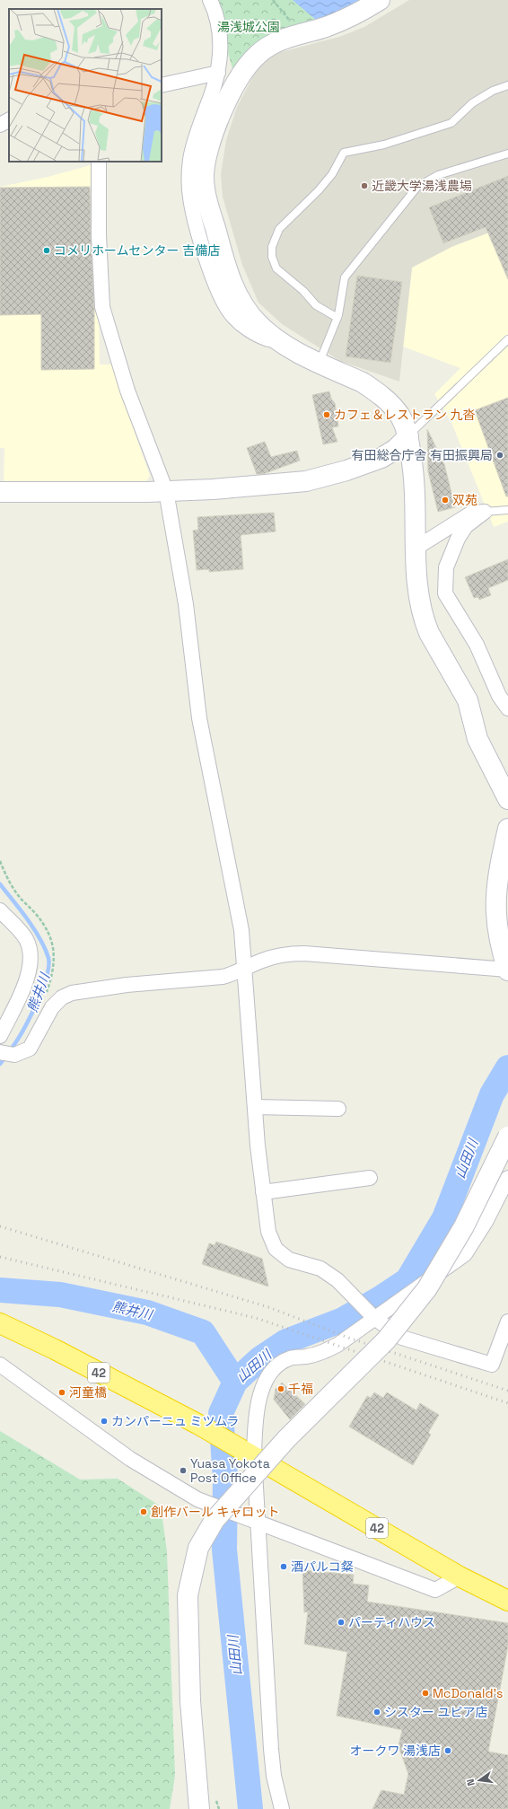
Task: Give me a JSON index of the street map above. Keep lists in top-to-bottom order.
{
  "streets": {
    "highway": ["42"]
  },
  "water": ["熊井川", "山田川"],
  "parks": ["湯浅城公園"],
  "places": [
    "近畿大学湯浅農場",
    "コメリホームセンター 吉備店",
    "カフェ＆レストラン 九沓",
    "有田総合庁舎 有田振興局",
    "双苑",
    "千福",
    "河童橋",
    "カンパーニュ ミツムラ",
    "Yuasa Yokota Post Office",
    "創作バール キャロット",
    "酒パルコ粲",
    "パーティハウス",
    "McDonald's",
    "シスター ユピア店",
    "オークワ 湯浅店"
  ],
  "north": "left"
}
